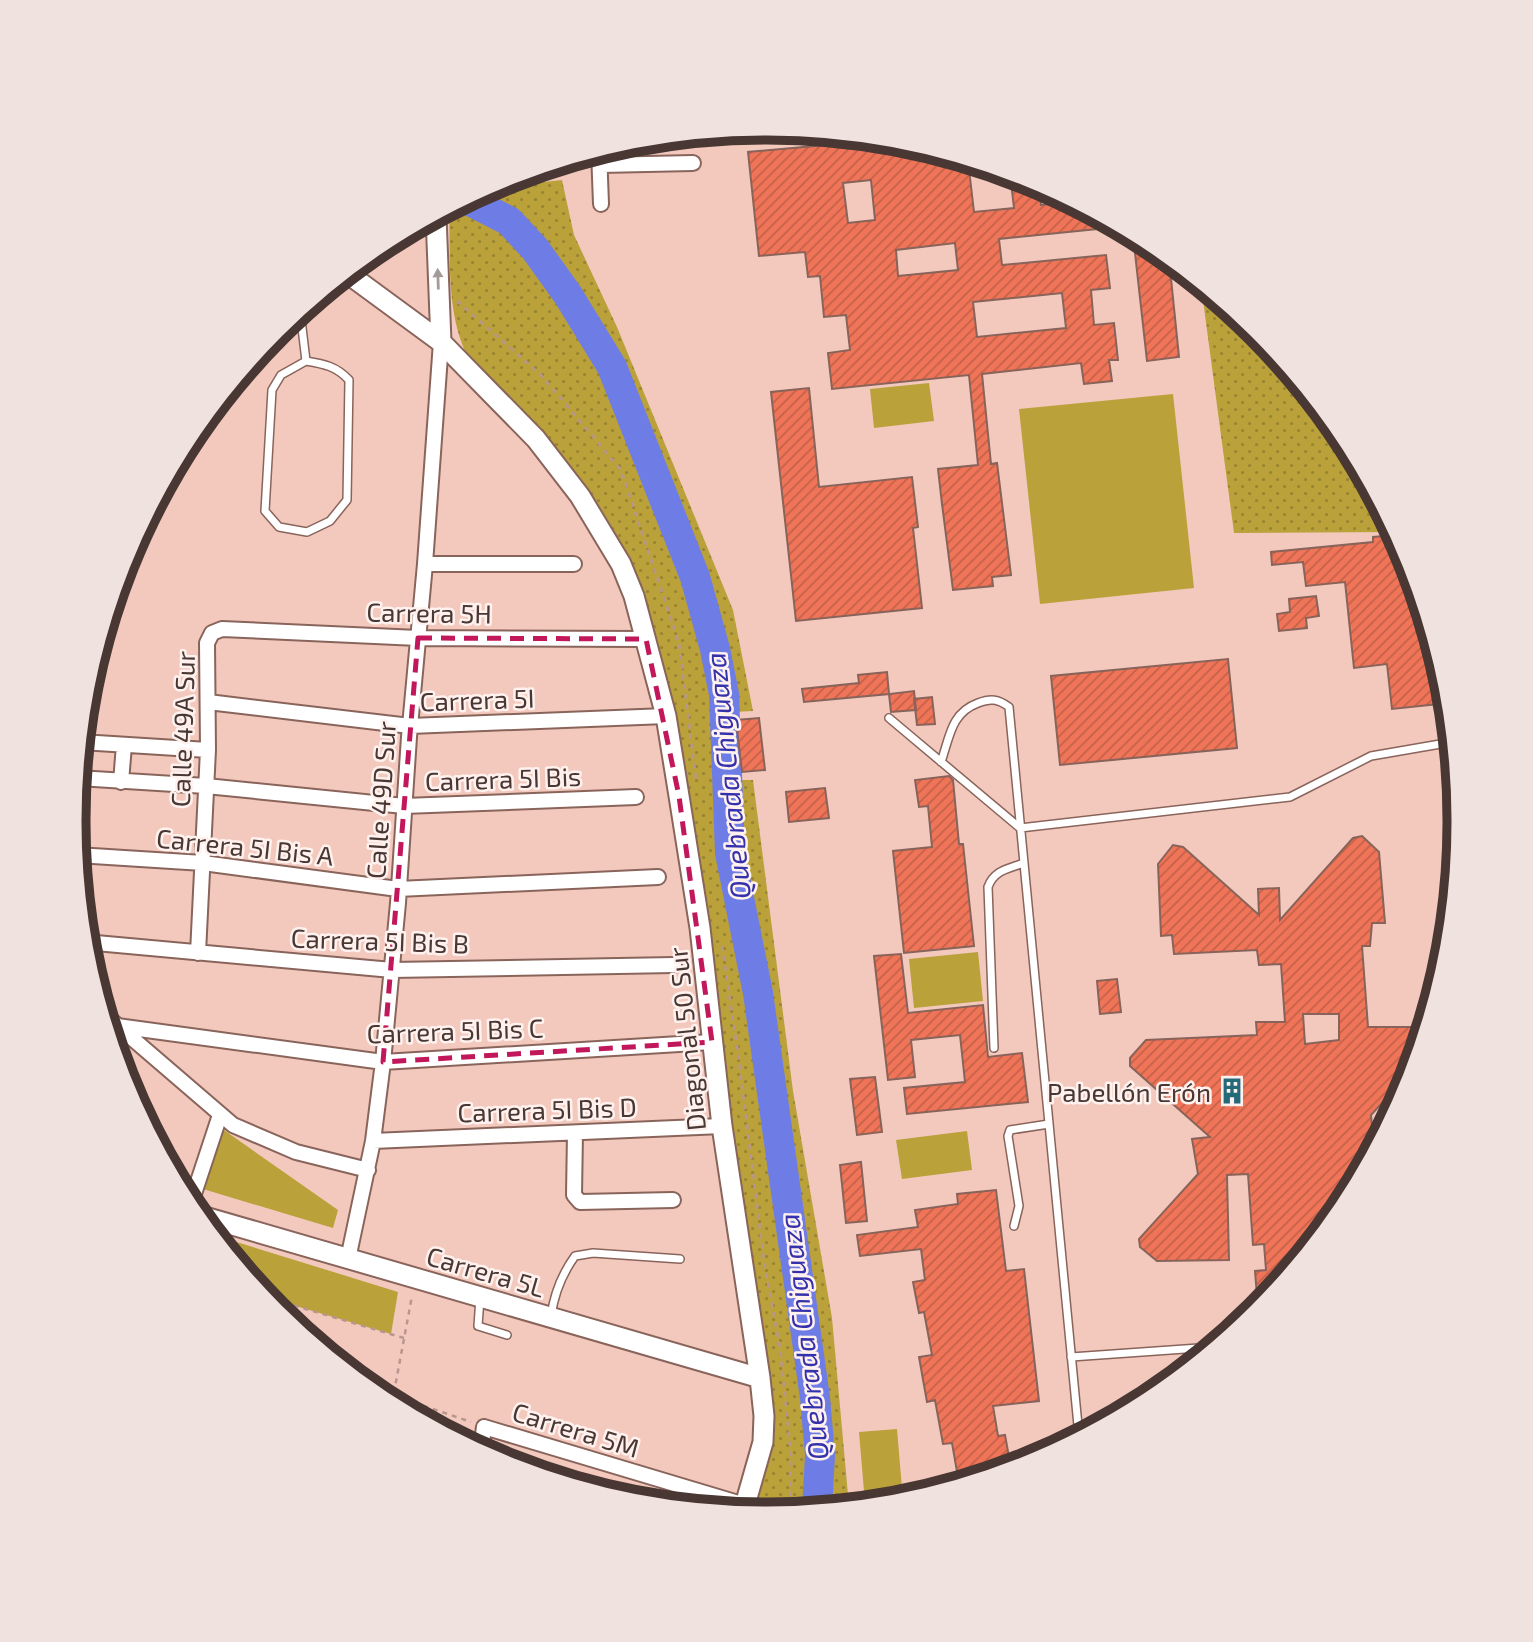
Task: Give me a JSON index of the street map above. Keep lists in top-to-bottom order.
{
  "streets": {
    "street": [
      "Carrera 5H",
      "Carrera 5I",
      "Calle 49A Sur",
      "Carrera 5I Bis",
      "Calle 49D Sur",
      "Carrera 5I Bis A",
      "Carrera 5I Bis B",
      "Carrera 5I Bis C",
      "Diagonal 50 Sur",
      "Carrera 5I Bis D",
      "Carrera 5L",
      "Carrera 5M"
    ]
  },
  "crossings": [
    ["Carrera 5H", "Calle 49A Sur"],
    ["Carrera 5H", "Calle 49D Sur"],
    ["Carrera 5H", "Diagonal 50 Sur"],
    ["Carrera 5I", "Calle 49A Sur"],
    ["Carrera 5I", "Calle 49D Sur"],
    ["Carrera 5I", "Diagonal 50 Sur"],
    ["Calle 49A Sur", "Carrera 5I Bis"],
    ["Calle 49A Sur", "Carrera 5I Bis A"],
    ["Calle 49A Sur", "Carrera 5I Bis B"],
    ["Carrera 5I Bis", "Calle 49D Sur"],
    ["Calle 49D Sur", "Carrera 5I Bis A"],
    ["Calle 49D Sur", "Carrera 5I Bis B"],
    ["Calle 49D Sur", "Carrera 5I Bis C"],
    ["Calle 49D Sur", "Diagonal 50 Sur"],
    ["Calle 49D Sur", "Carrera 5I Bis D"],
    ["Calle 49D Sur", "Carrera 5L"],
    ["Carrera 5I Bis C", "Diagonal 50 Sur"],
    ["Diagonal 50 Sur", "Carrera 5I Bis D"],
    ["Diagonal 50 Sur", "Carrera 5L"]
  ],
  "water": ["Quebrada Chiguaza"],
  "places": {
    "building": ["Pabellón Erón"]
  }
}
